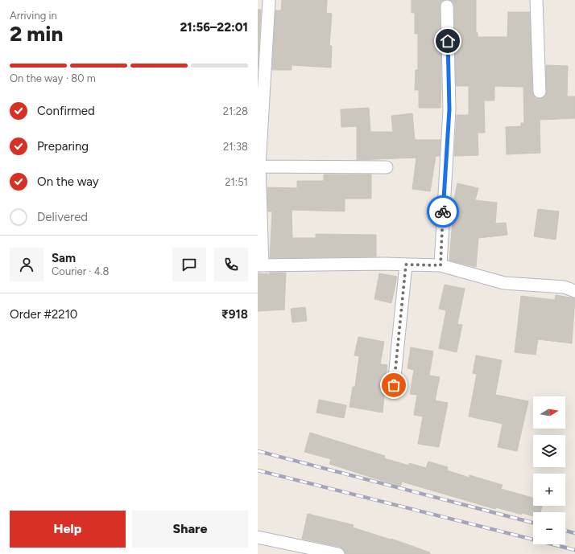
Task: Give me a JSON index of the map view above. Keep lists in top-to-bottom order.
{
  "north": "right",
  "page": {
    "heading": ["2 min", "Arriving in", "21:56–22:01"],
    "panel": [
      "Sam",
      "Courier · 4.8",
      "Order #2210",
      "₹918"
    ],
    "bar": "On the way · 80 m",
    "list": [
      ["Confirmed", "21:28"],
      ["Preparing", "21:38"],
      ["On the way", "21:51"],
      "Delivered"
    ],
    "map_buttons": ["+", "−"],
    "buttons": ["Help", "Share"]
  }
}
